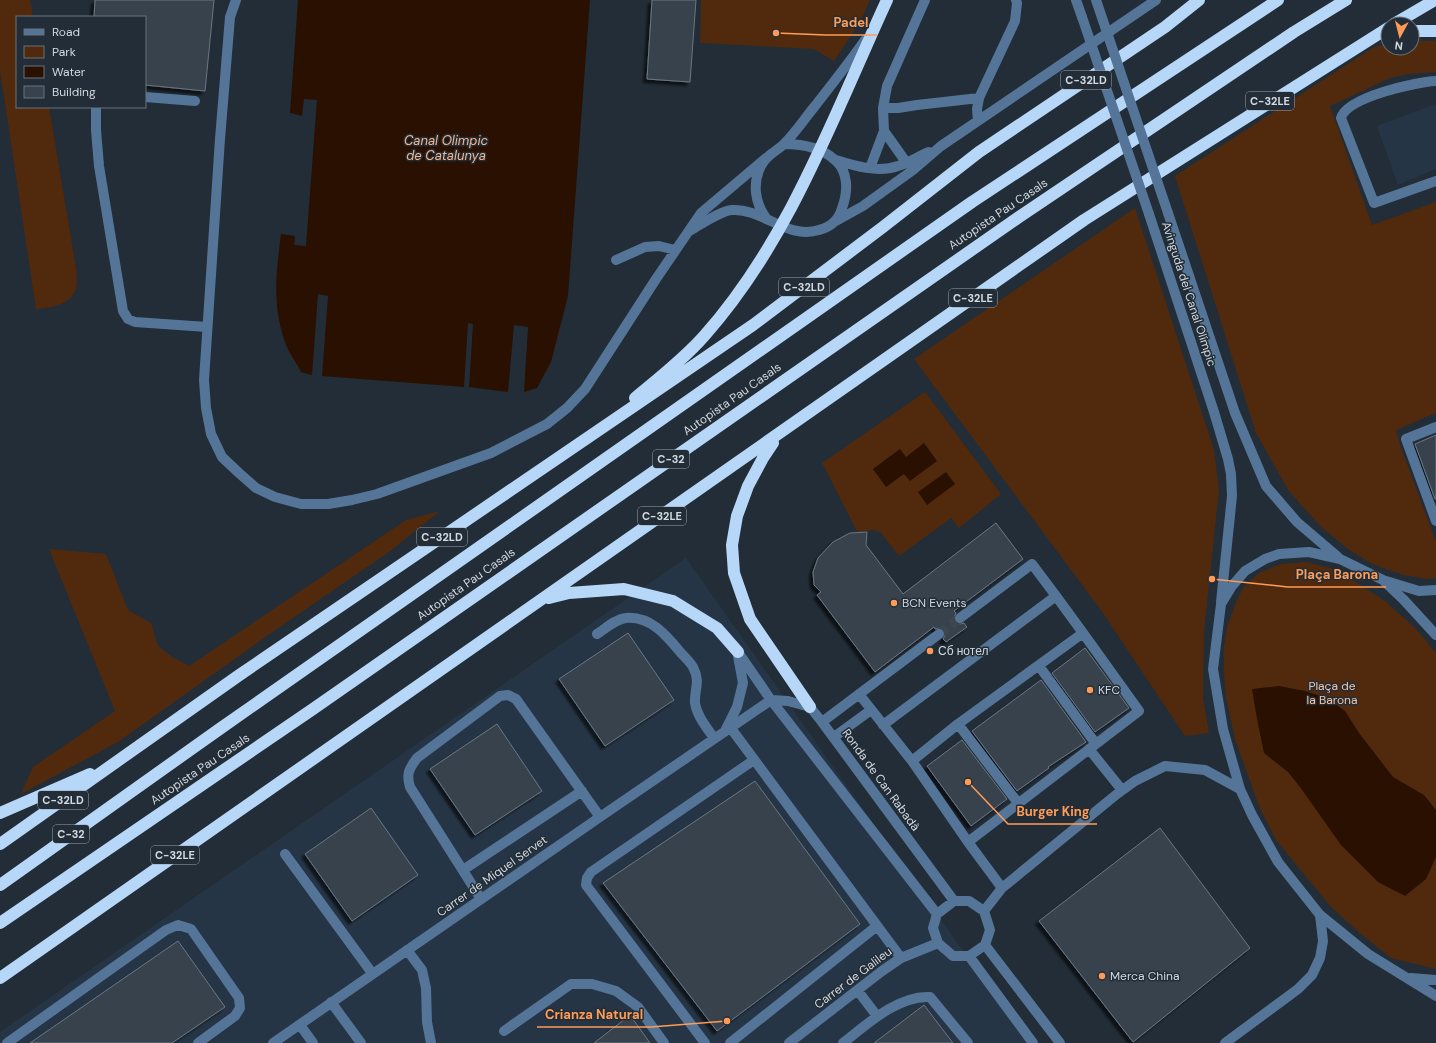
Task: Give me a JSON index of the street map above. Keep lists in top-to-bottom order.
{
  "streets": {
    "highway": [
      "C-32LD",
      "C-32LE",
      "Autopista Pau Casals",
      "C-32"
    ],
    "street": [
      "Avinguda del Canal Olímpic",
      "Ronda de Can Rabadà",
      "Carrer de Miquel Servet",
      "Carrer de Galileu"
    ]
  },
  "crossings": [
    ["Ronda de Can Rabadà", "Carrer de Galileu"]
  ],
  "water": ["Canal Olimpic de Catalunya"],
  "parks": ["Plaça de la Barona"],
  "places": [
    "Padel",
    "Plaça Barona",
    "BCN Events",
    "Сб нотел",
    "KFC",
    "Burger King",
    "Merca China",
    "Crianza Natural"
  ],
  "legend": [
    "Road",
    "Park",
    "Water",
    "Building"
  ],
  "north": "bottom"
}
